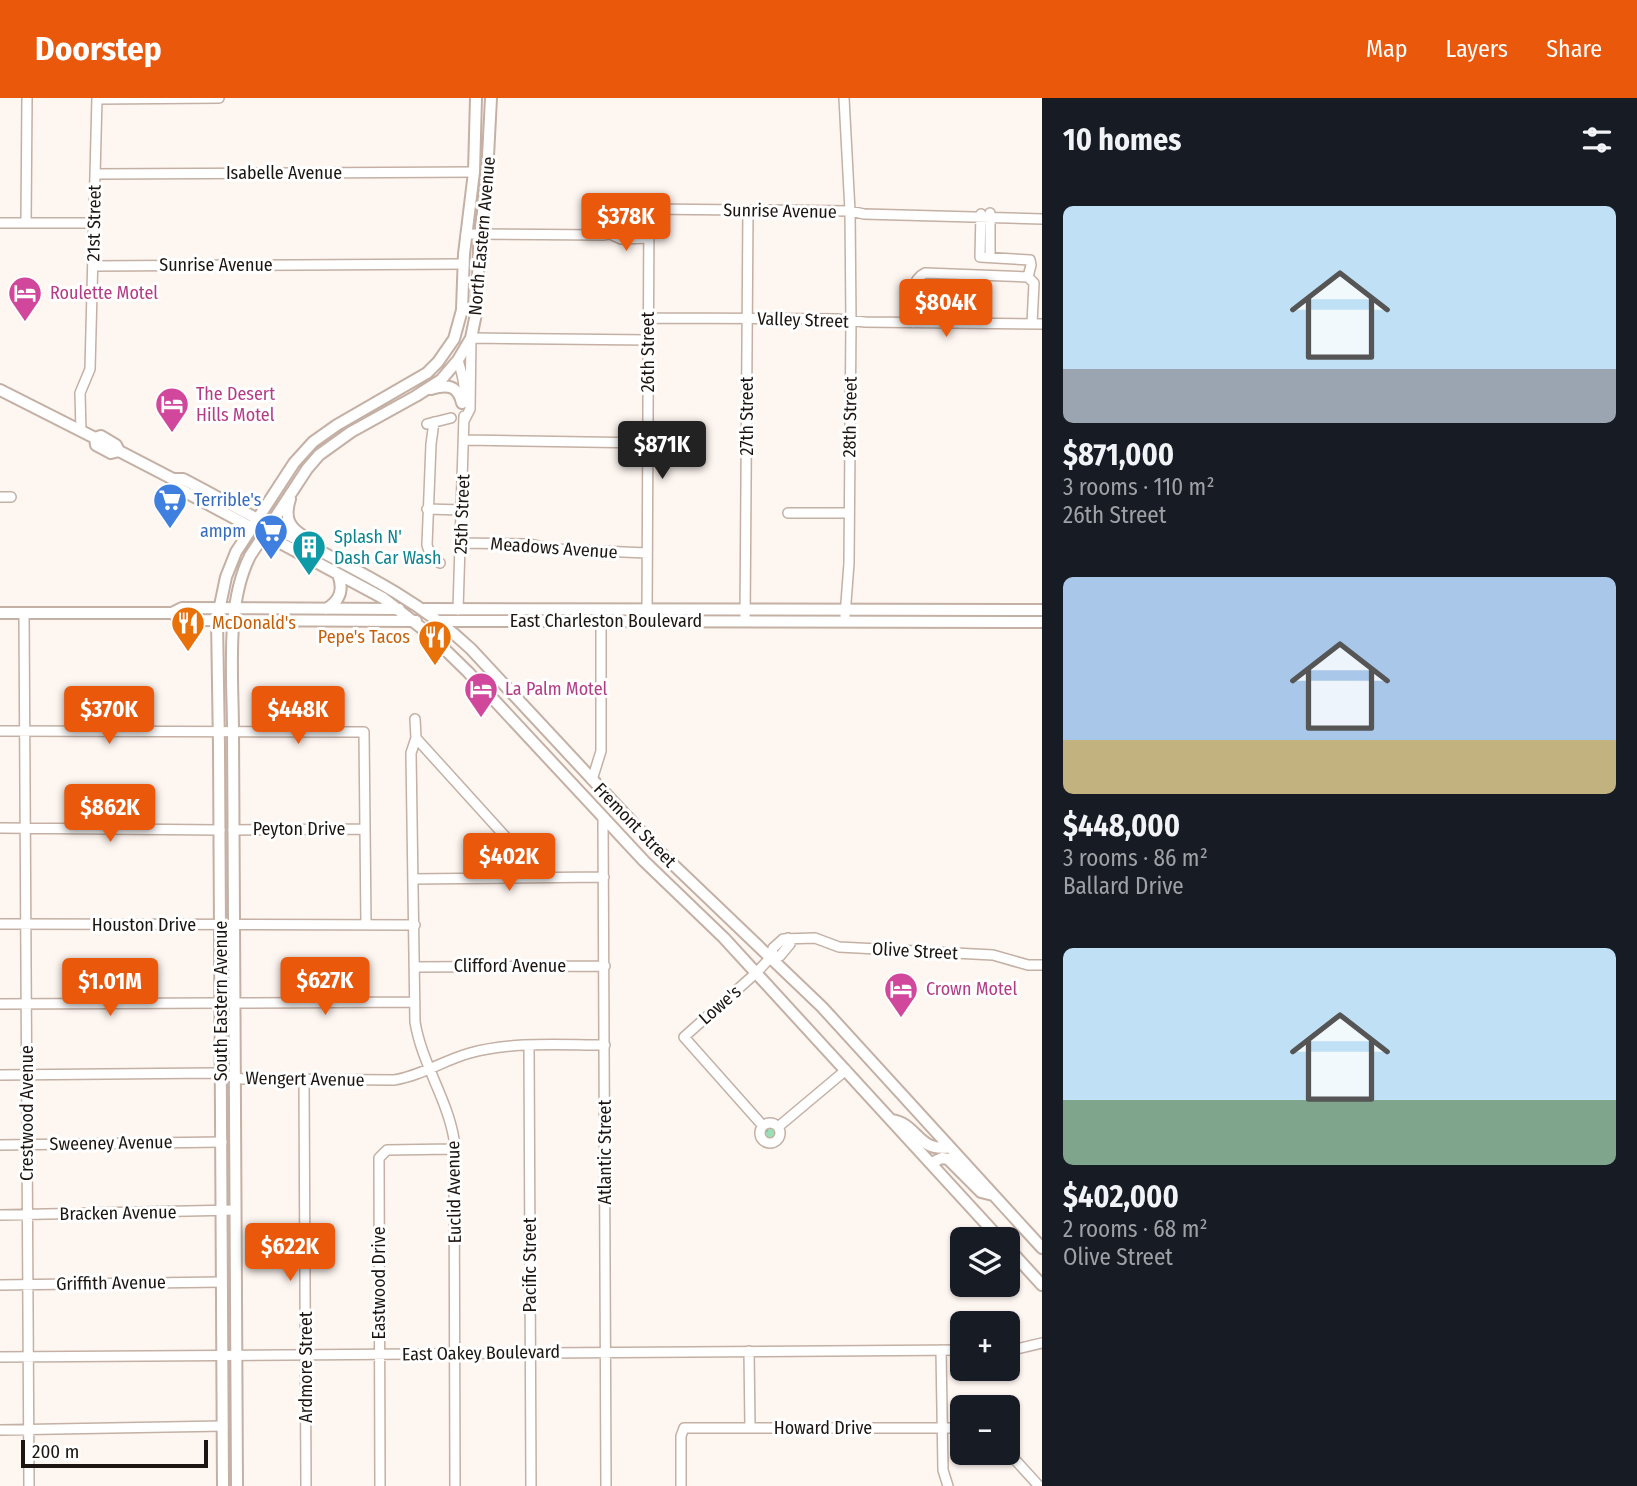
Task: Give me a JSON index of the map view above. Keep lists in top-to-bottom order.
{
  "streets": {
    "main road": [
      "North Eastern Avenue",
      "East Charleston Boulevard",
      "Fremont Street",
      "South Eastern Avenue"
    ],
    "street": [
      "Isabelle Avenue",
      "Sunrise Avenue",
      "21st Street",
      "Valley Street",
      "26th Street",
      "27th Street",
      "28th Street",
      "25th Street",
      "Meadows Avenue",
      "Peyton Drive",
      "Houston Drive",
      "Olive Street",
      "Clifford Avenue",
      "Lowe's",
      "Wengert Avenue",
      "Crestwood Avenue",
      "Sweeney Avenue",
      "Atlantic Street",
      "Euclid Avenue",
      "Bracken Avenue",
      "Pacific Street",
      "Griffith Avenue",
      "Eastwood Drive",
      "East Oakey Boulevard",
      "Ardmore Street",
      "Howard Drive"
    ]
  },
  "crossings": [
    ["Isabelle Avenue", "21st Street"],
    ["Isabelle Avenue", "North Eastern Avenue"],
    ["Sunrise Avenue", "21st Street"],
    ["Sunrise Avenue", "North Eastern Avenue"],
    ["Sunrise Avenue", "26th Street"],
    ["Sunrise Avenue", "27th Street"],
    ["Sunrise Avenue", "28th Street"],
    ["21st Street", "Fremont Street"],
    ["North Eastern Avenue", "25th Street"],
    ["North Eastern Avenue", "Fremont Street"],
    ["North Eastern Avenue", "South Eastern Avenue"],
    ["Valley Street", "26th Street"],
    ["Valley Street", "27th Street"],
    ["Valley Street", "28th Street"],
    ["26th Street", "Meadows Avenue"],
    ["26th Street", "East Charleston Boulevard"],
    ["27th Street", "East Charleston Boulevard"],
    ["28th Street", "East Charleston Boulevard"],
    ["25th Street", "Meadows Avenue"],
    ["25th Street", "East Charleston Boulevard"],
    ["East Charleston Boulevard", "Fremont Street"],
    ["East Charleston Boulevard", "South Eastern Avenue"],
    ["East Charleston Boulevard", "Crestwood Avenue"],
    ["Fremont Street", "Olive Street"],
    ["Fremont Street", "South Eastern Avenue"],
    ["Fremont Street", "Lowe's"],
    ["Fremont Street", "Atlantic Street"],
    ["Peyton Drive", "South Eastern Avenue"],
    ["Houston Drive", "South Eastern Avenue"],
    ["Houston Drive", "Crestwood Avenue"],
    ["Houston Drive", "Euclid Avenue"],
    ["Olive Street", "Lowe's"],
    ["Clifford Avenue", "Atlantic Street"],
    ["Clifford Avenue", "Euclid Avenue"],
    ["South Eastern Avenue", "Wengert Avenue"],
    ["South Eastern Avenue", "Sweeney Avenue"],
    ["South Eastern Avenue", "Bracken Avenue"],
    ["South Eastern Avenue", "Griffith Avenue"],
    ["South Eastern Avenue", "East Oakey Boulevard"],
    ["Wengert Avenue", "Crestwood Avenue"],
    ["Wengert Avenue", "Atlantic Street"],
    ["Wengert Avenue", "Euclid Avenue"],
    ["Wengert Avenue", "Pacific Street"],
    ["Wengert Avenue", "Ardmore Street"],
    ["Crestwood Avenue", "Sweeney Avenue"],
    ["Crestwood Avenue", "Bracken Avenue"],
    ["Crestwood Avenue", "Griffith Avenue"],
    ["Crestwood Avenue", "East Oakey Boulevard"],
    ["Atlantic Street", "East Oakey Boulevard"],
    ["Euclid Avenue", "Eastwood Drive"],
    ["Euclid Avenue", "East Oakey Boulevard"],
    ["Pacific Street", "East Oakey Boulevard"],
    ["Eastwood Drive", "East Oakey Boulevard"],
    ["East Oakey Boulevard", "Ardmore Street"]
  ],
  "places": {
    "hotel": [
      "Roulette Motel",
      "The Desert Hills Motel",
      "La Palm Motel",
      "Crown Motel"
    ],
    "supermarket": ["Terrible's", "ampm"],
    "building": ["Splash N' Dash Car Wash"],
    "restaurant": ["McDonald's", "Pepe's Tacos"]
  },
  "scale_bar": "200 m",
  "page": {
    "header": "Doorstep",
    "nav": ["Map", "Layers", "Share"],
    "heading": "10 homes",
    "list": [
      {
        "name": "$871,000",
        "note": "3 rooms · 110 m² · 26th Street"
      },
      {
        "name": "$448,000",
        "note": "3 rooms · 86 m² · Ballard Drive"
      },
      {
        "name": "$402,000",
        "note": "2 rooms · 68 m² · Olive Street"
      }
    ],
    "price": [
      "$378K",
      "$804K",
      "$871K",
      "$370K",
      "$448K",
      "$862K",
      "$402K",
      "$627K",
      "$1.01M",
      "$622K"
    ],
    "map_buttons": ["+", "−"],
    "scale": "200 m"
  }
}
